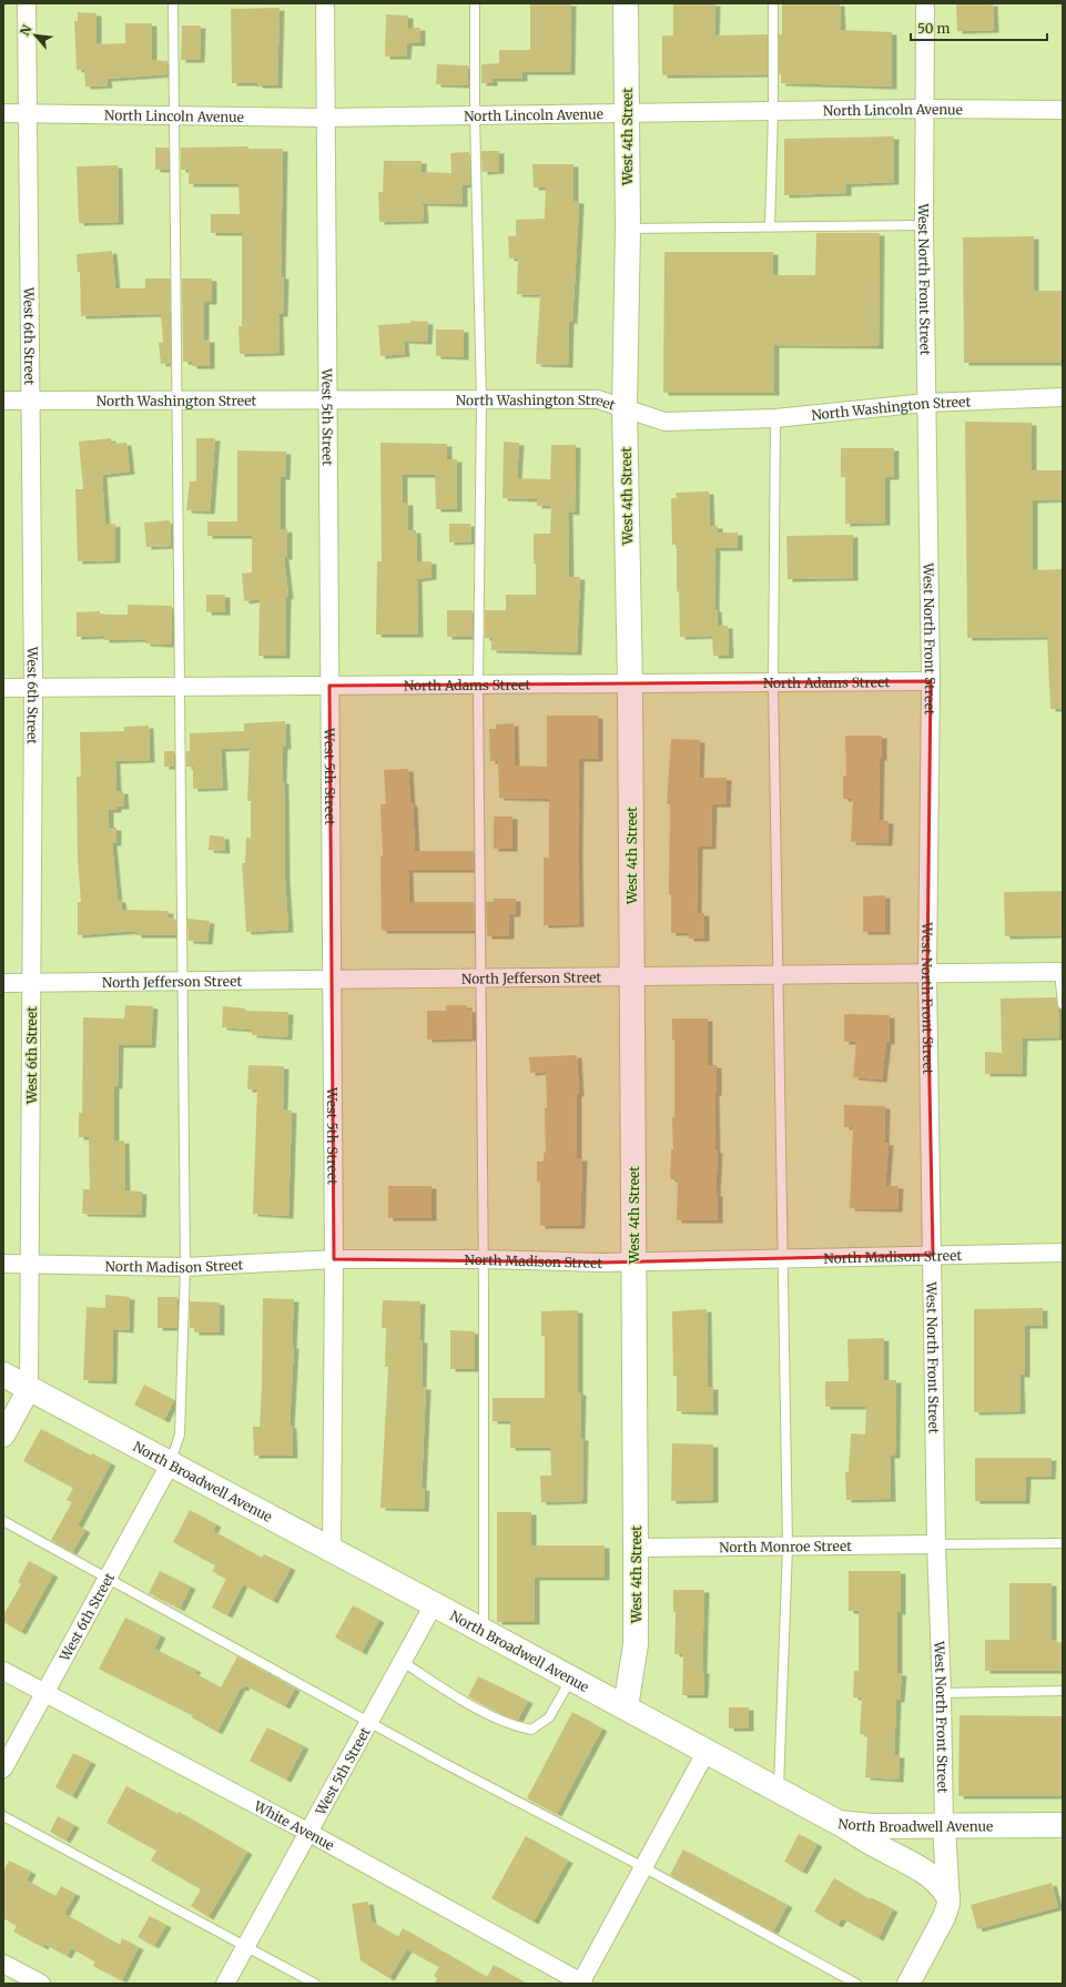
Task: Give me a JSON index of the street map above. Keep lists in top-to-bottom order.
{
  "streets": {
    "main road": ["West 4th Street", "North Broadwell Avenue"],
    "street": [
      "North Lincoln Avenue",
      "West North Front Street",
      "West 6th Street",
      "North Washington Street",
      "West 5th Street",
      "North Adams Street",
      "North Jefferson Street",
      "North Madison Street",
      "North Monroe Street",
      "White Avenue"
    ]
  },
  "crossings": [
    ["North Lincoln Avenue", "West 4th Street"],
    ["North Lincoln Avenue", "West North Front Street"],
    ["North Lincoln Avenue", "West 6th Street"],
    ["North Lincoln Avenue", "West 5th Street"],
    ["West 4th Street", "North Washington Street"],
    ["West 4th Street", "North Adams Street"],
    ["West 4th Street", "North Jefferson Street"],
    ["West 4th Street", "North Madison Street"],
    ["West 4th Street", "North Broadwell Avenue"],
    ["West 4th Street", "North Monroe Street"],
    ["West North Front Street", "North Washington Street"],
    ["West North Front Street", "North Adams Street"],
    ["West North Front Street", "North Jefferson Street"],
    ["West North Front Street", "North Madison Street"],
    ["West North Front Street", "North Broadwell Avenue"],
    ["West North Front Street", "North Monroe Street"],
    ["West 6th Street", "North Washington Street"],
    ["West 6th Street", "North Adams Street"],
    ["West 6th Street", "North Jefferson Street"],
    ["West 6th Street", "North Madison Street"],
    ["West 6th Street", "North Broadwell Avenue"],
    ["West 6th Street", "White Avenue"],
    ["North Washington Street", "West 5th Street"],
    ["West 5th Street", "North Adams Street"],
    ["West 5th Street", "North Jefferson Street"],
    ["West 5th Street", "North Madison Street"],
    ["West 5th Street", "North Broadwell Avenue"],
    ["West 5th Street", "White Avenue"]
  ],
  "scale_bar": "50 m",
  "north": "top left"
}
